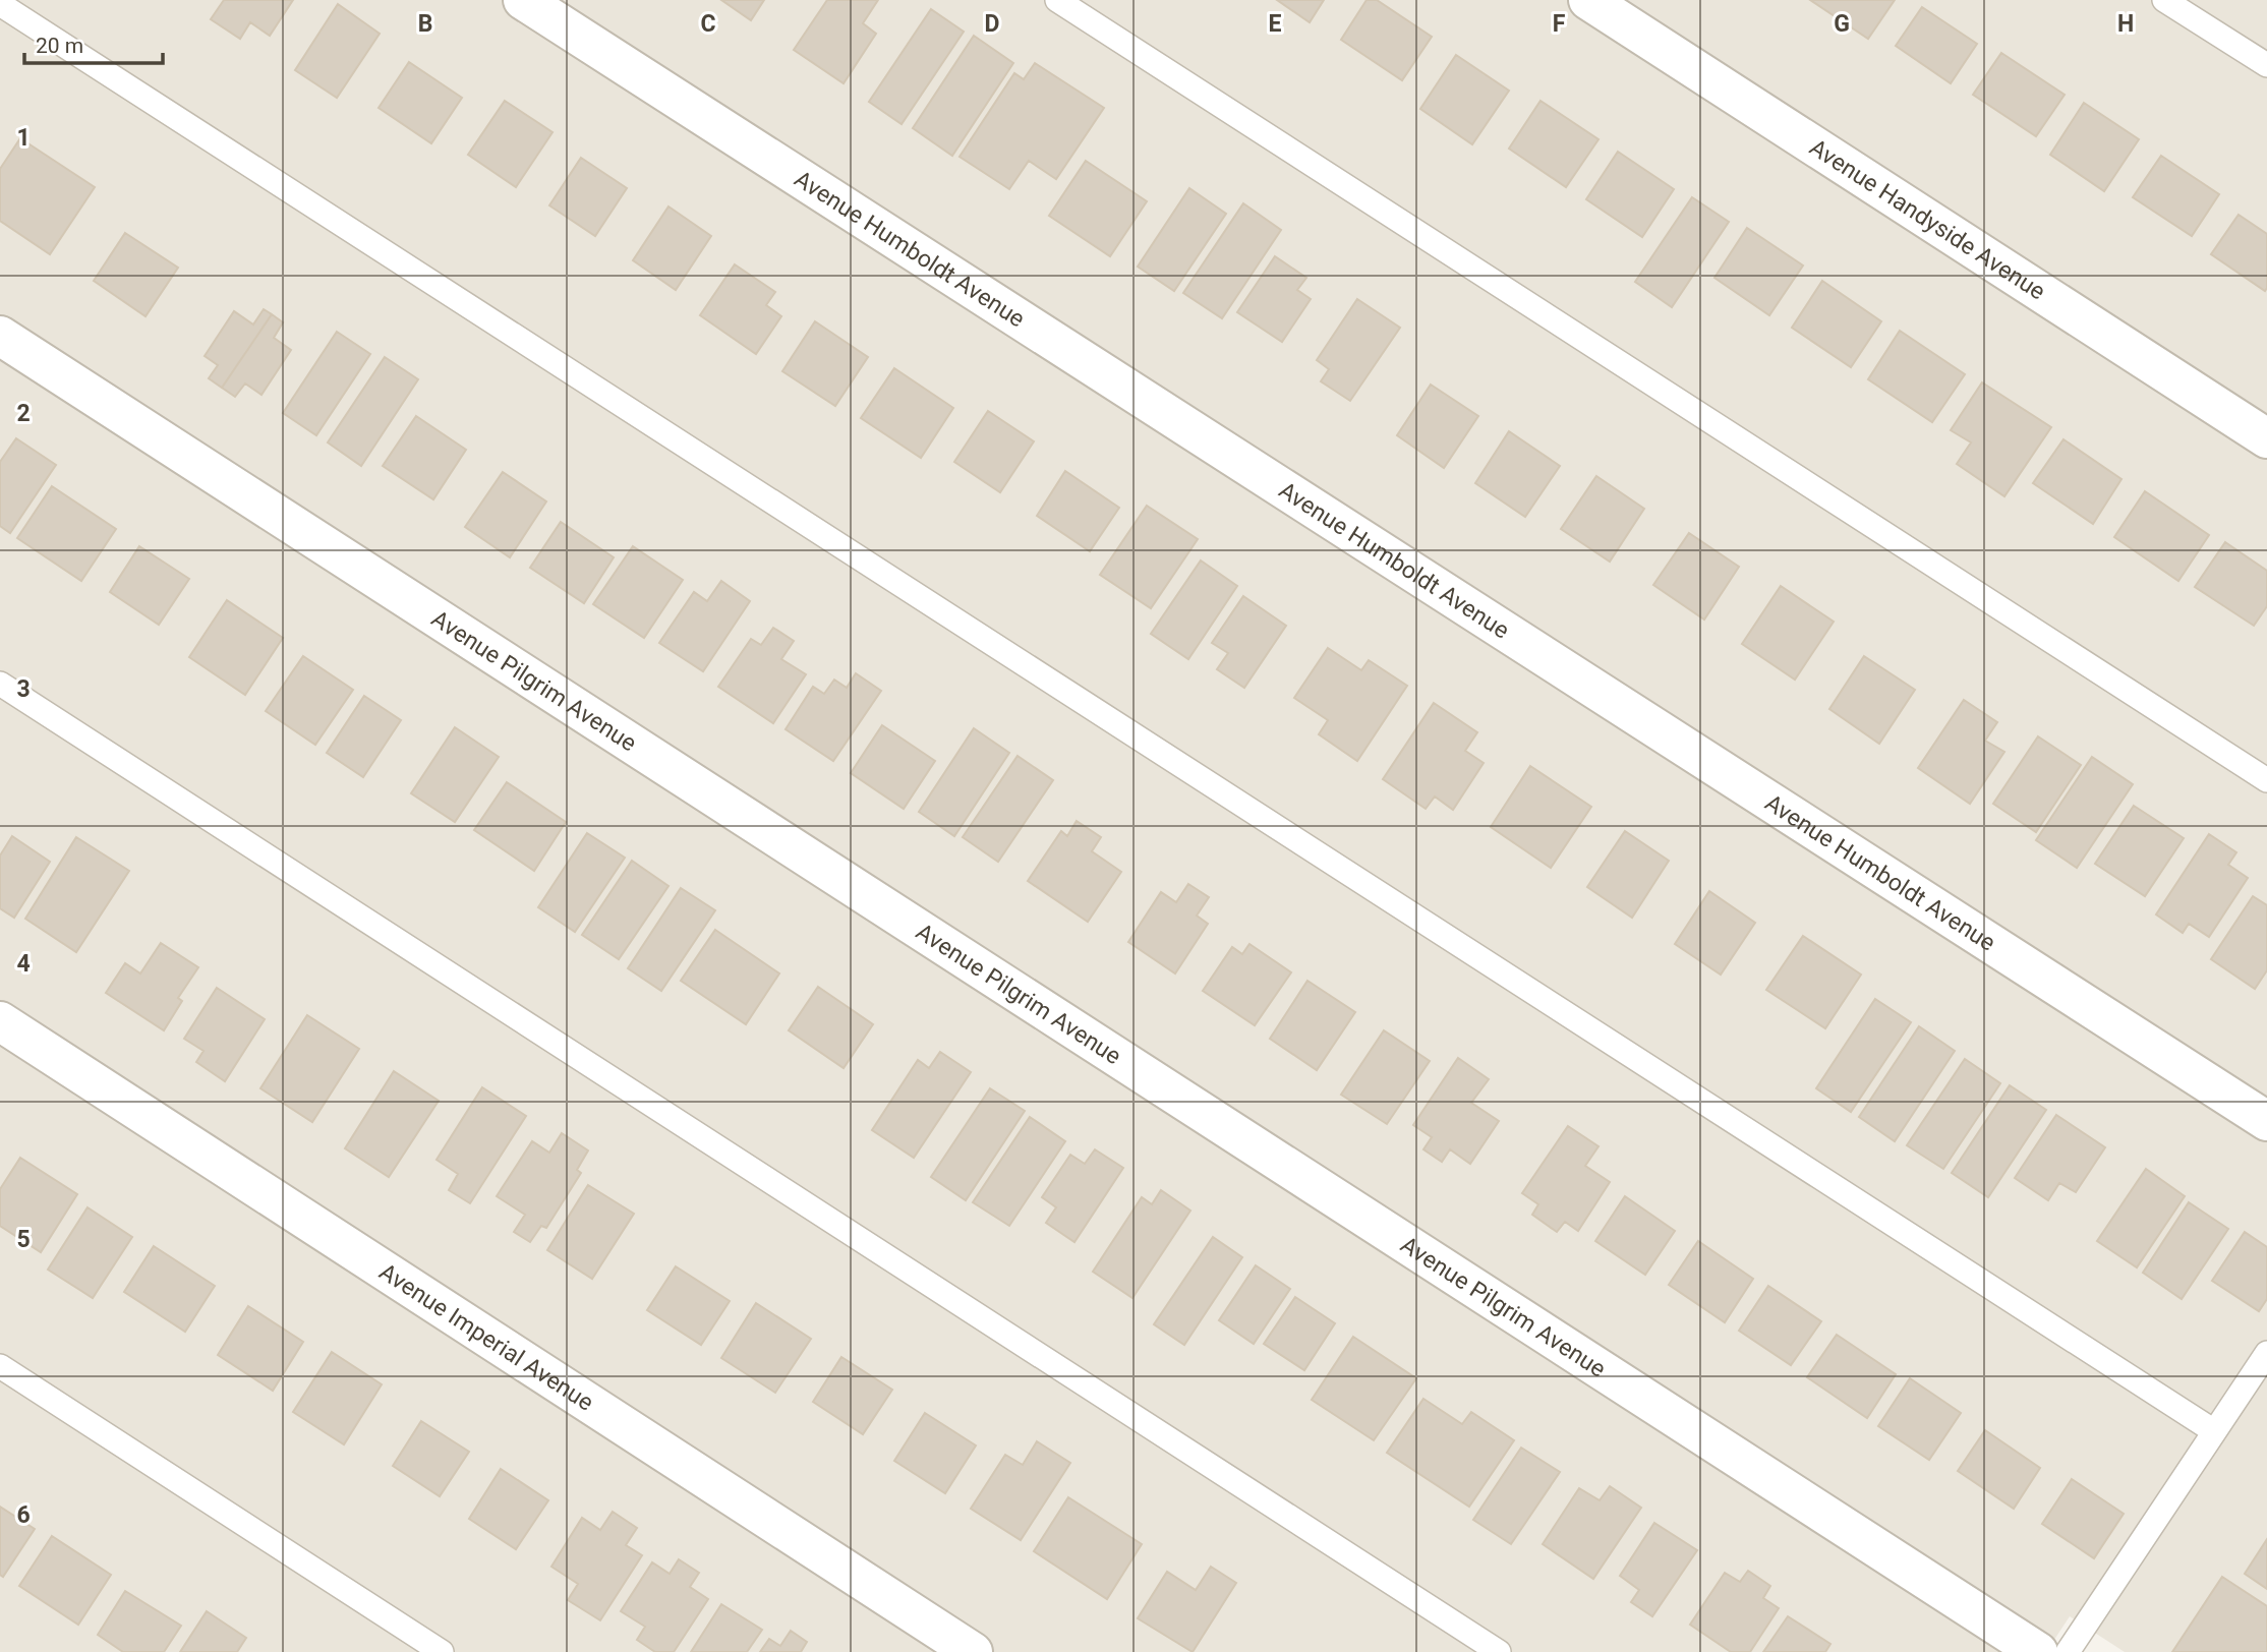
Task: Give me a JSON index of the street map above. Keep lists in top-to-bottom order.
{
  "streets": {
    "street": [
      "Avenue Handyside Avenue",
      "Avenue Humboldt Avenue",
      "Avenue Pilgrim Avenue",
      "Avenue Imperial Avenue"
    ]
  },
  "scale_bar": "20 m",
  "grid": {
    "columns": [
      "B",
      "C",
      "D",
      "E",
      "F",
      "G",
      "H"
    ],
    "rows": [
      "1",
      "2",
      "3",
      "4",
      "5",
      "6"
    ]
  }
}
